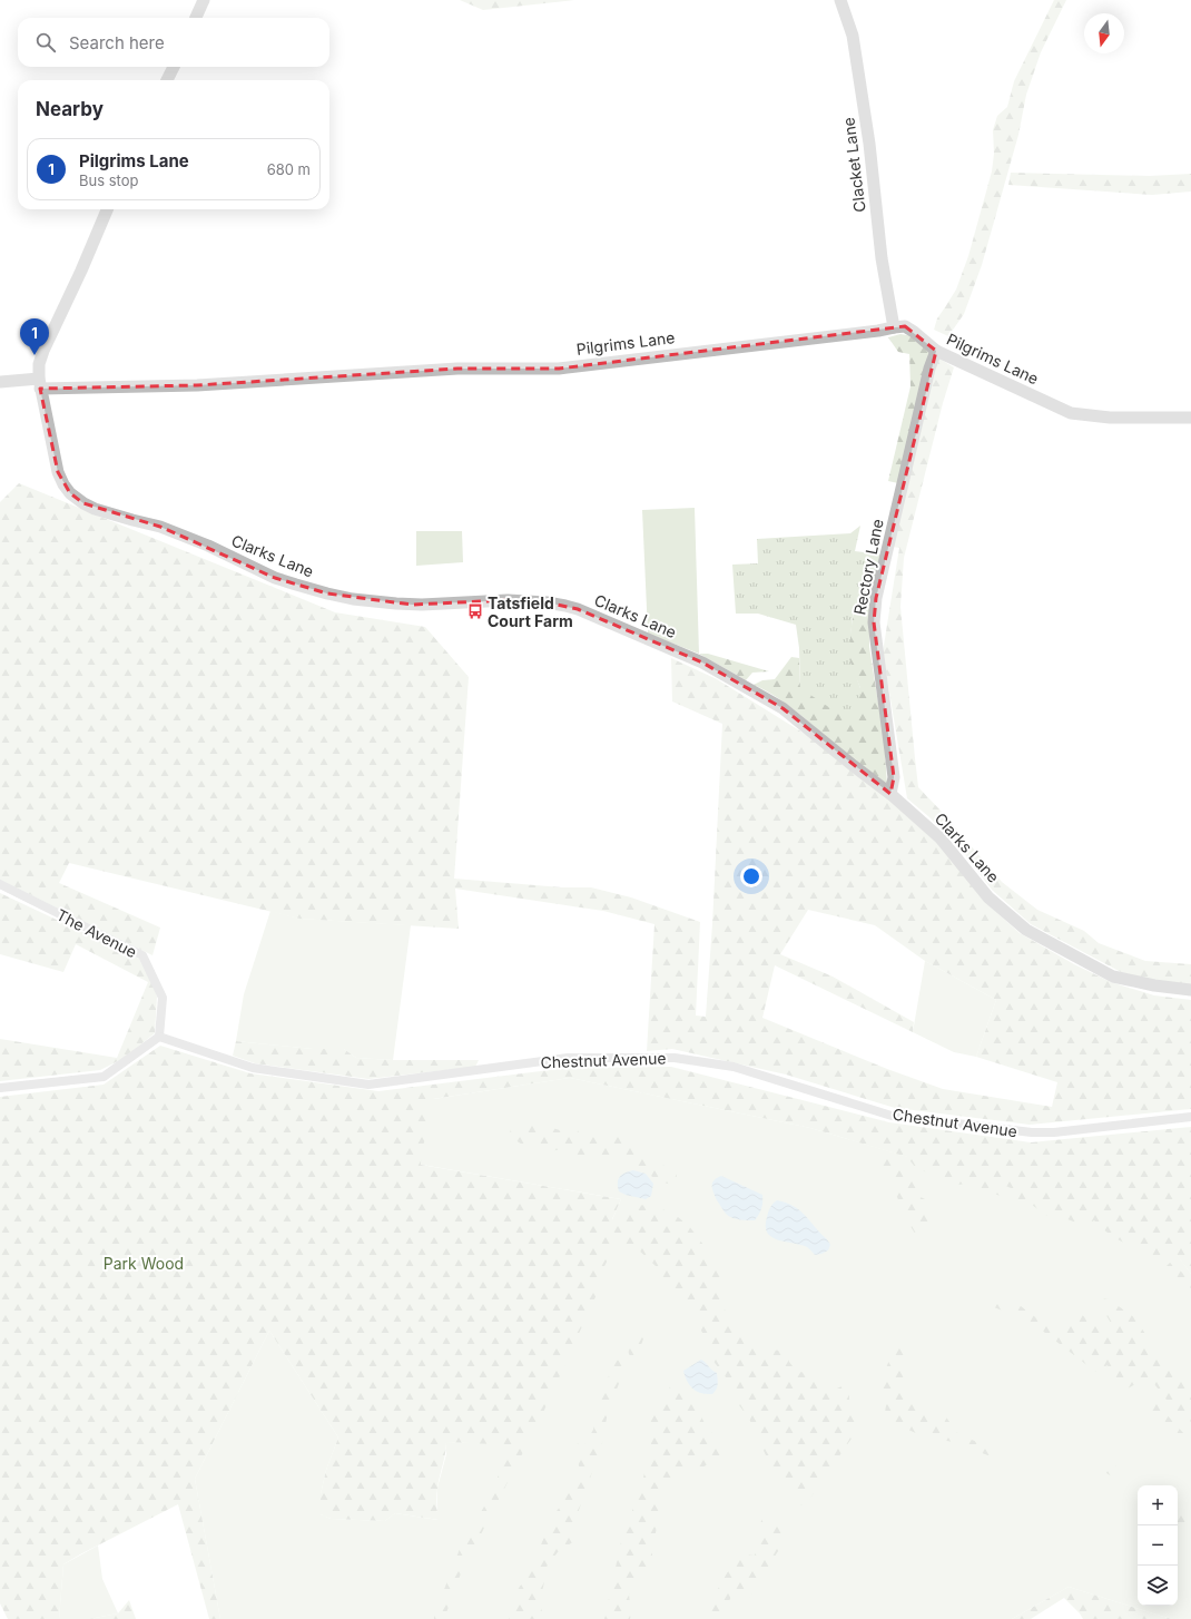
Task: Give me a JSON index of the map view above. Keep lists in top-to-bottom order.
{
  "streets": {
    "street": [
      "Clacket Lane",
      "Pilgrims Lane",
      "Clarks Lane",
      "Rectory Lane",
      "The Avenue",
      "Chestnut Avenue"
    ]
  },
  "crossings": [
    ["Clacket Lane", "Pilgrims Lane"],
    ["Pilgrims Lane", "Clarks Lane"],
    ["Pilgrims Lane", "Rectory Lane"],
    ["Clarks Lane", "Rectory Lane"],
    ["The Avenue", "Chestnut Avenue"]
  ],
  "parks": ["Park Wood"],
  "places": {
    "bus stop": ["Tatsfield Court Farm"]
  },
  "north": "bottom",
  "page": {
    "search": "Search here",
    "heading": "Nearby",
    "list": [
      {
        "mark": "1",
        "name": "Pilgrims Lane",
        "note": "Bus stop",
        "value": "680 m"
      }
    ],
    "pins": "1",
    "map_buttons": ["+", "−"]
  }
}
